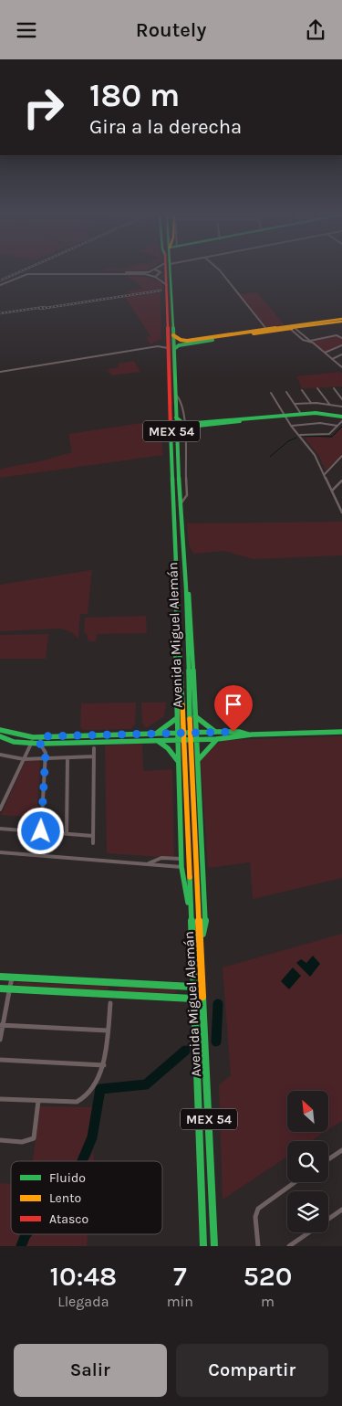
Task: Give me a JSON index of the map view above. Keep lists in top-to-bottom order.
{
  "streets": {
    "main road": ["MEX 54", "Avenida Miguel Alemán"]
  },
  "legend": ["Fluido", "Lento", "Atasco"],
  "north": "top left",
  "page": {
    "header": "Routely",
    "turn": ["180 m", "Gira a la derecha"],
    "eta": [
      "10:48",
      "Llegada",
      "7",
      "min",
      "520",
      "m"
    ],
    "buttons": ["Salir", "Compartir"]
  }
}
